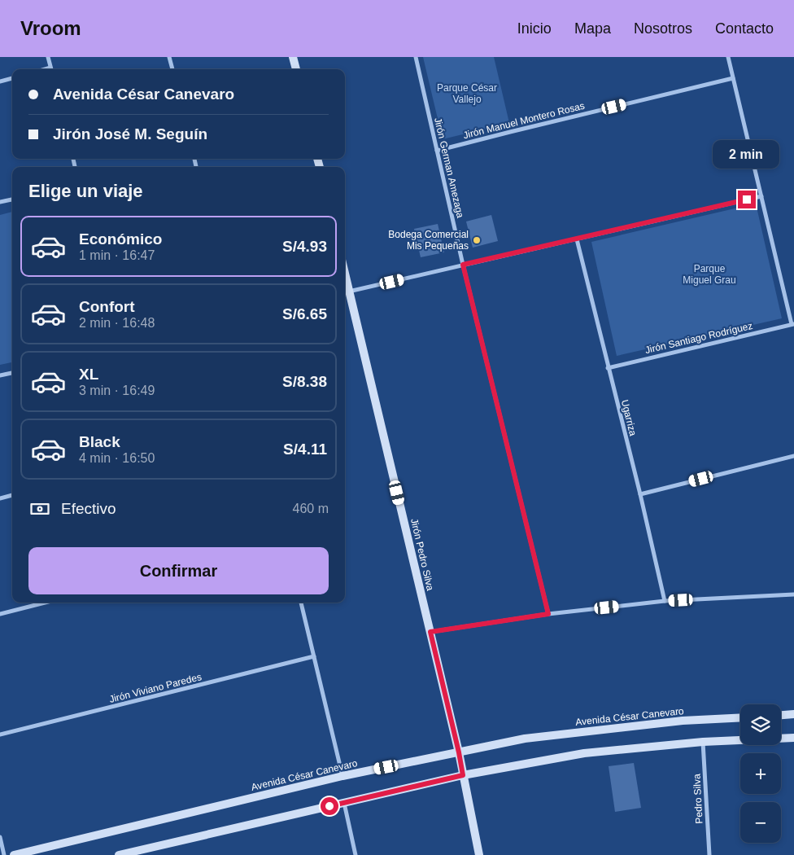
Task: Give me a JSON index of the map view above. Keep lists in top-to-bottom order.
{
  "streets": {
    "main road": ["Jirón Pedro Silva", "Avenida César Canevaro"],
    "street": [
      "Jirón Manuel Montero Rosas",
      "Jirón German Amezaga",
      "Jirón Santiago Rodríguez",
      "Ugarriza",
      "Jirón Viviano Paredes",
      "Pedro Silva"
    ]
  },
  "crossings": [
    ["Jirón Manuel Montero Rosas", "Jirón German Amezaga"],
    ["Jirón Santiago Rodríguez", "Ugarriza"],
    ["Jirón Pedro Silva", "Avenida César Canevaro"]
  ],
  "parks": ["Parque César Vallejo", "Parque Miguel Grau"],
  "places": ["Bodega Comercial Mis Pequeñas"],
  "page": {
    "header": "Vroom",
    "nav": [
      "Inicio",
      "Mapa",
      "Nosotros",
      "Contacto"
    ],
    "banner": ["Avenida César Canevaro", "Jirón José M. Seguín"],
    "bubble": "2 min",
    "heading": "Elige un viaje",
    "list": [
      {
        "name": "Económico",
        "note": "1 min · 16:47",
        "value": "S/4.93"
      },
      {
        "name": "Confort",
        "note": "2 min · 16:48",
        "value": "S/6.65"
      },
      {
        "name": "XL",
        "note": "3 min · 16:49",
        "value": "S/8.38"
      },
      {
        "name": "Black",
        "note": "4 min · 16:50",
        "value": "S/4.11"
      }
    ],
    "pay": ["Efectivo", "460 m"],
    "buttons": "Confirmar",
    "map_buttons": ["+", "−"]
  }
}
